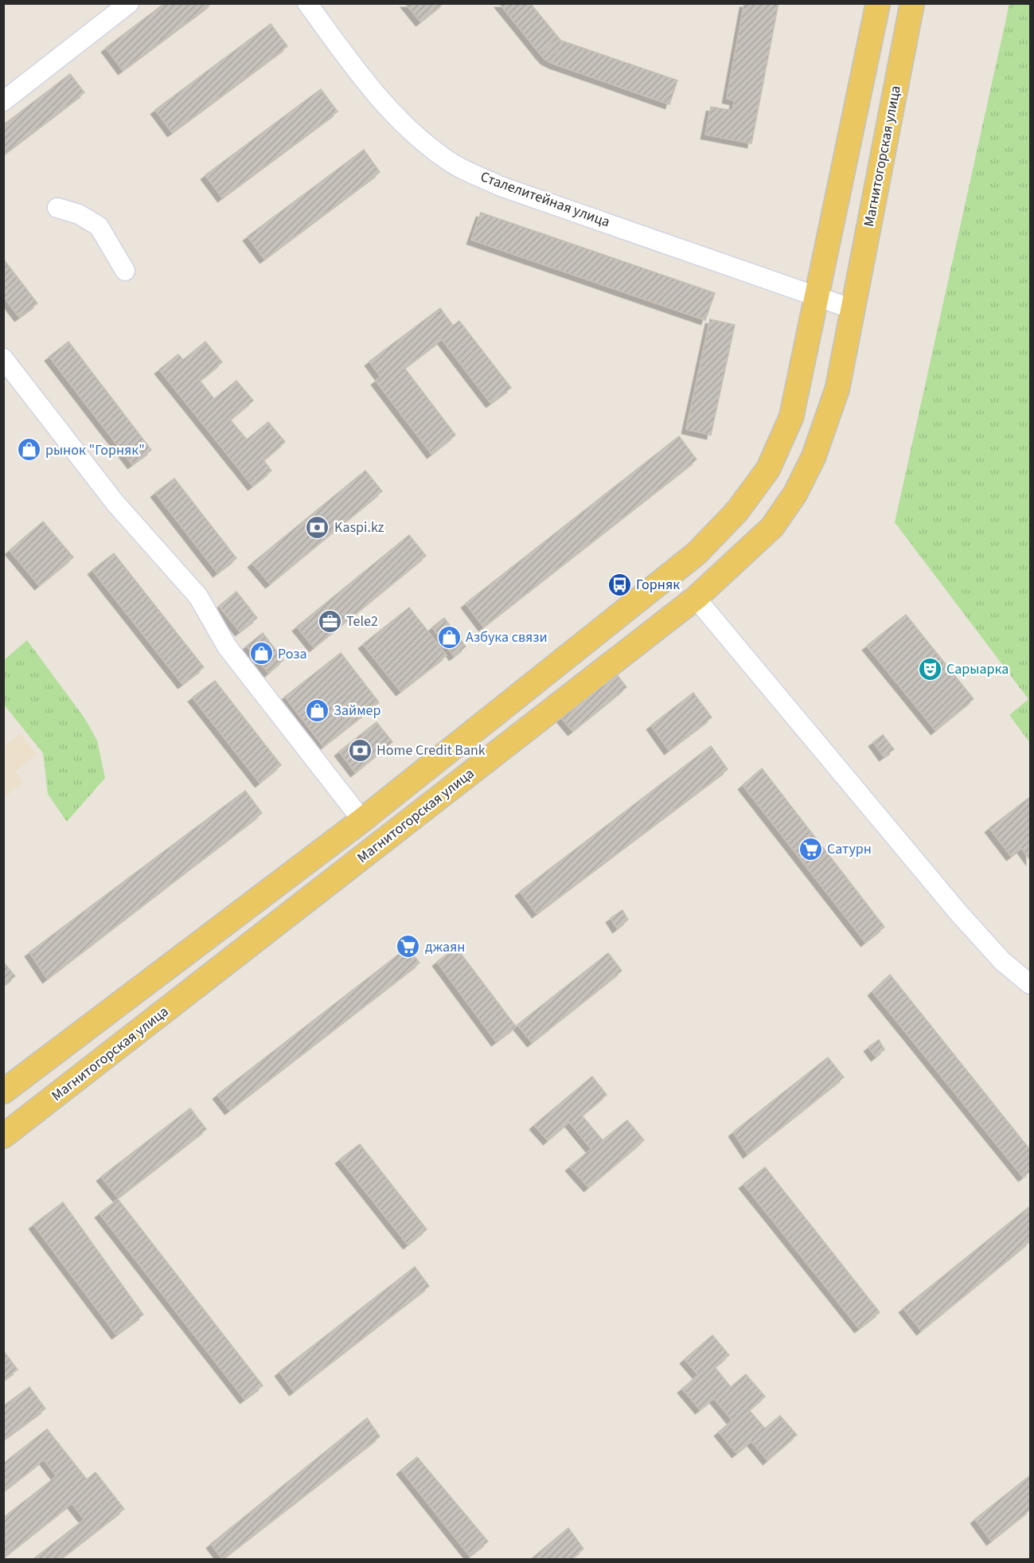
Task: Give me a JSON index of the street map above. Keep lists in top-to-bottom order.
{
  "streets": {
    "main road": ["Магнитогорская улица"],
    "street": ["Сталелитейная улица"]
  },
  "crossings": [
    ["Магнитогорская улица", "Сталелитейная улица"]
  ],
  "places": {
    "shop": [
      "рынок \"Горняк\"",
      "Азбука связи",
      "Роза",
      "Займер"
    ],
    "bank": ["Kaspi.kz", "Home Credit Bank"],
    "bus stop": ["Горняк"],
    "office": ["Tele2"],
    "theatre": ["Сарыарка"],
    "supermarket": ["Сатурн", "джаян"]
  }
}
